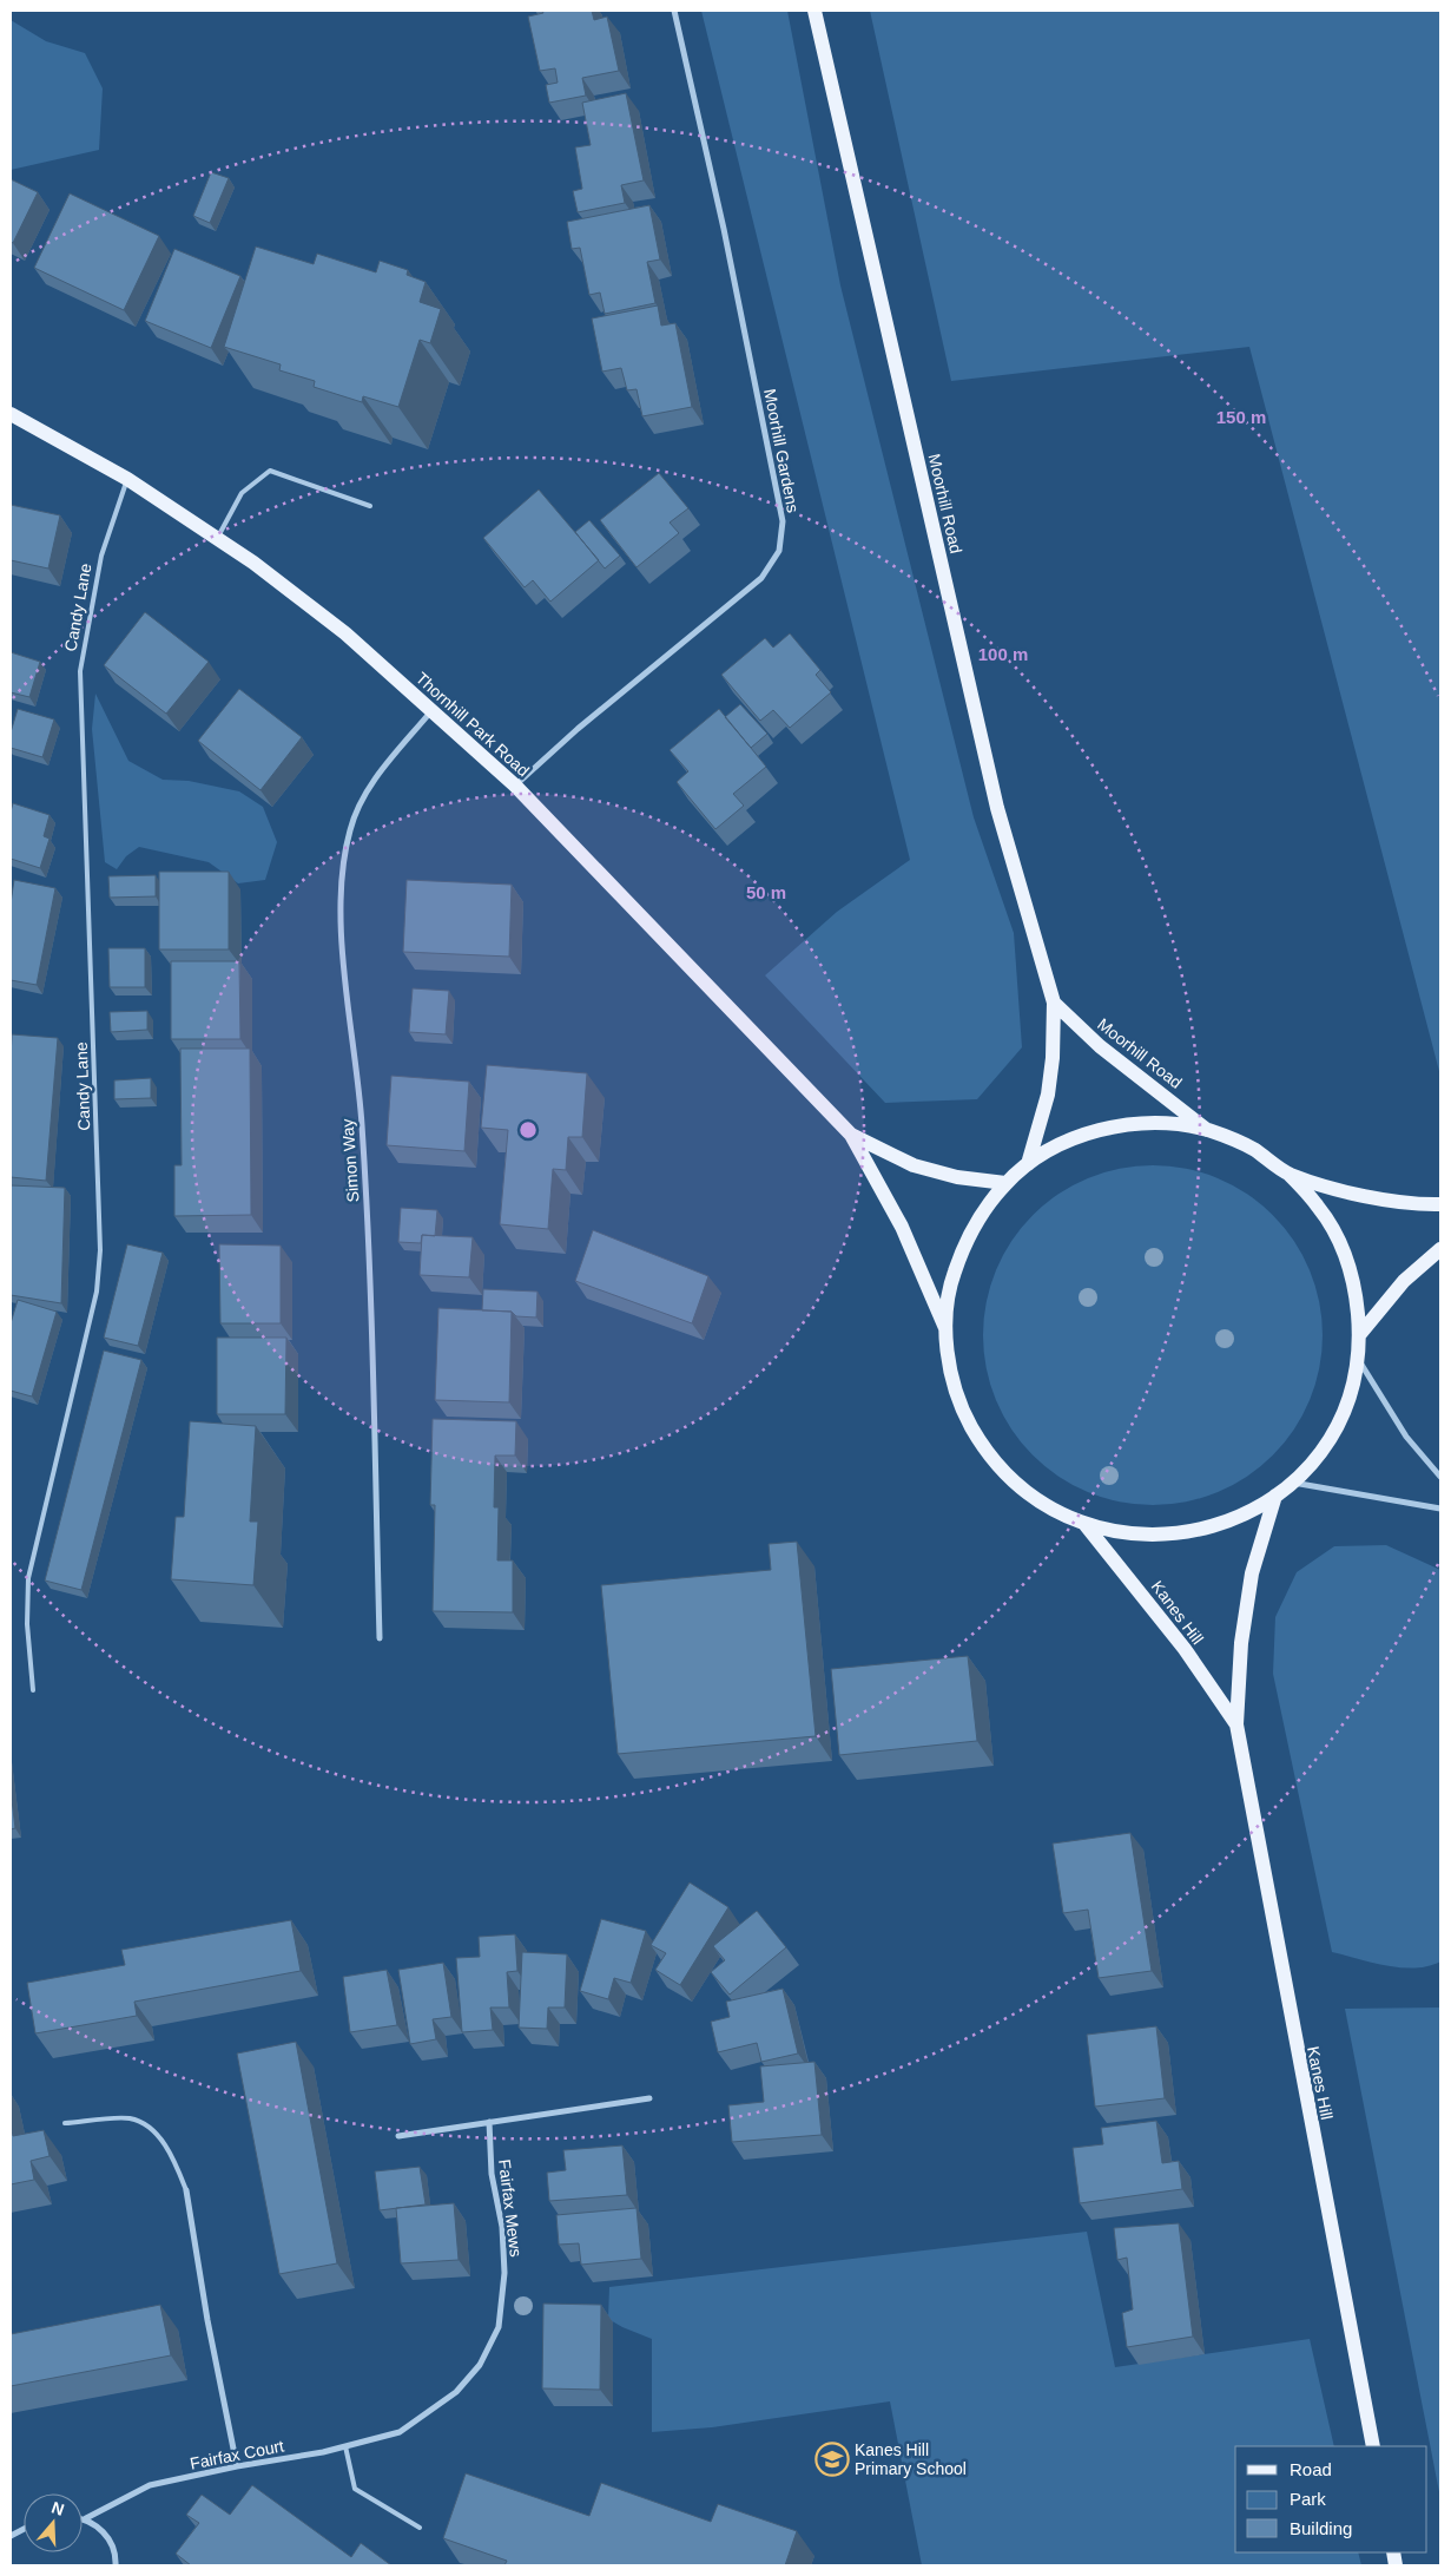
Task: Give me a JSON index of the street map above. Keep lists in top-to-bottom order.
{
  "streets": {
    "main road": ["Moorhill Road", "Thornhill Park Road", "Kanes Hill"],
    "street": [
      "Moorhill Gardens",
      "Simon Way",
      "Fairfax Mews",
      "Fairfax Court"
    ],
    "lane": ["Candy Lane"]
  },
  "crossings": [
    ["Moorhill Gardens", "Thornhill Park Road"],
    ["Candy Lane", "Thornhill Park Road"],
    ["Thornhill Park Road", "Simon Way"],
    ["Fairfax Mews", "Fairfax Court"]
  ],
  "places": {
    "school or university": ["Kanes Hill Primary School"]
  },
  "legend": ["Road", "Park", "Building"],
  "north": "top",
  "rings": ["150 m", "100 m", "50 m"]
}
